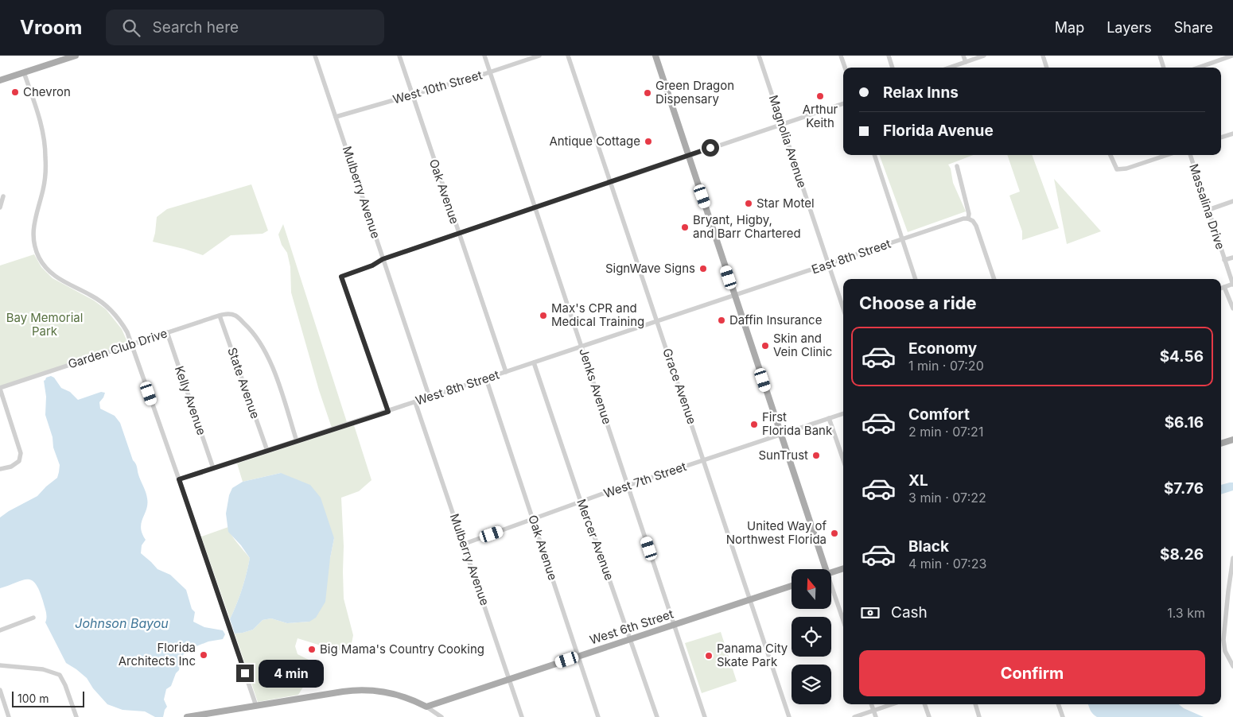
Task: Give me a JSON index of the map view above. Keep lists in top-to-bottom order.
{
  "streets": {
    "main road": ["West 6th Street"],
    "street": [
      "West 10th Street",
      "Magnolia Avenue",
      "Oak Avenue",
      "Mulberry Avenue",
      "Massalina Drive",
      "East 8th Street",
      "Garden Club Drive",
      "State Avenue",
      "Jenks Avenue",
      "Grace Avenue",
      "West 8th Street",
      "Kelly Avenue",
      "West 7th Street",
      "Mercer Avenue"
    ]
  },
  "crossings": [
    ["West 10th Street", "Oak Avenue"],
    ["West 10th Street", "Mulberry Avenue"],
    ["West 10th Street", "Jenks Avenue"],
    ["Magnolia Avenue", "East 8th Street"],
    ["Oak Avenue", "West 8th Street"],
    ["Oak Avenue", "West 7th Street"],
    ["Oak Avenue", "West 6th Street"],
    ["Mulberry Avenue", "West 8th Street"],
    ["Mulberry Avenue", "West 7th Street"],
    ["Mulberry Avenue", "West 6th Street"],
    ["East 8th Street", "West 8th Street"],
    ["Garden Club Drive", "State Avenue"],
    ["Garden Club Drive", "West 8th Street"],
    ["Garden Club Drive", "Kelly Avenue"],
    ["State Avenue", "West 8th Street"],
    ["Jenks Avenue", "West 8th Street"],
    ["Jenks Avenue", "West 7th Street"],
    ["Jenks Avenue", "West 6th Street"],
    ["Grace Avenue", "West 8th Street"],
    ["Grace Avenue", "West 7th Street"],
    ["Grace Avenue", "West 6th Street"],
    ["West 8th Street", "Kelly Avenue"],
    ["West 8th Street", "Mercer Avenue"],
    ["West 7th Street", "Mercer Avenue"],
    ["Mercer Avenue", "West 6th Street"]
  ],
  "water": ["Johnson Bayou"],
  "parks": ["Bay Memorial Park"],
  "places": [
    "Chevron",
    "Green Dragon Dispensary",
    "Arthur Keith",
    "Antique Cottage",
    "Star Motel",
    "Bryant, Higby, and Barr Chartered",
    "SignWave Signs",
    "Max's CPR and Medical Training",
    "Daffin Insurance",
    "Skin and Vein Clinic",
    "First Florida Bank",
    "SunTrust",
    "United Way of Northwest Florida",
    "Big Mama's Country Cooking",
    "Florida Architects Inc",
    "Panama City Skate Park"
  ],
  "scale_bar": "100 m",
  "north": "top",
  "page": {
    "header": "Vroom",
    "search": "Search here",
    "nav": ["Map", "Layers", "Share"],
    "banner": ["Relax Inns", "Florida Avenue"],
    "heading": "Choose a ride",
    "list": [
      {
        "name": "Economy",
        "note": "1 min · 07:20",
        "value": "$4.56"
      },
      {
        "name": "Comfort",
        "note": "2 min · 07:21",
        "value": "$6.16"
      },
      {
        "name": "XL",
        "note": "3 min · 07:22",
        "value": "$7.76"
      },
      {
        "name": "Black",
        "note": "4 min · 07:23",
        "value": "$8.26"
      }
    ],
    "pay": ["Cash", "1.3 km"],
    "buttons": "Confirm",
    "bubble": "4 min",
    "scale": "100 m"
  }
}
